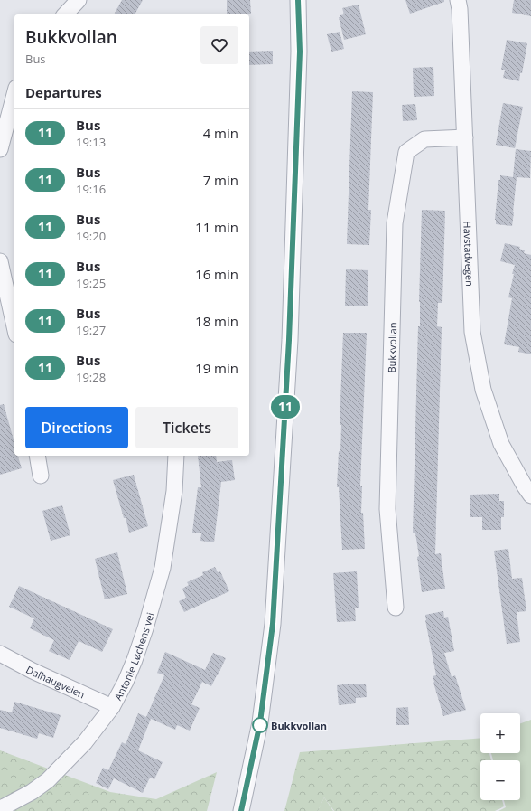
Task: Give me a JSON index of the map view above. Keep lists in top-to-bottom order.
{
  "streets": {
    "street": [
      "Havstadvegen",
      "Bukkvollan",
      "Antonie Løchens vei",
      "Dalhaugveien"
    ]
  },
  "crossings": [
    ["Havstadvegen", "Bukkvollan"],
    ["Antonie Løchens vei", "Dalhaugveien"]
  ],
  "places": ["Bukkvollan"],
  "lines": ["bus line 11"],
  "page": {
    "on_map": "11",
    "heading": [
      ["Bukkvollan", "Bus"],
      "Departures"
    ],
    "list": [
      {
        "mark": "11",
        "name": "Bus",
        "note": "19:13",
        "value": "4 min"
      },
      {
        "mark": "11",
        "name": "Bus",
        "note": "19:16",
        "value": "7 min"
      },
      {
        "mark": "11",
        "name": "Bus",
        "note": "19:20",
        "value": "11 min"
      },
      {
        "mark": "11",
        "name": "Bus",
        "note": "19:25",
        "value": "16 min"
      },
      {
        "mark": "11",
        "name": "Bus",
        "note": "19:27",
        "value": "18 min"
      },
      {
        "mark": "11",
        "name": "Bus",
        "note": "19:28",
        "value": "19 min"
      }
    ],
    "buttons": ["Directions", "Tickets"],
    "map_buttons": ["+", "−"]
  }
}
